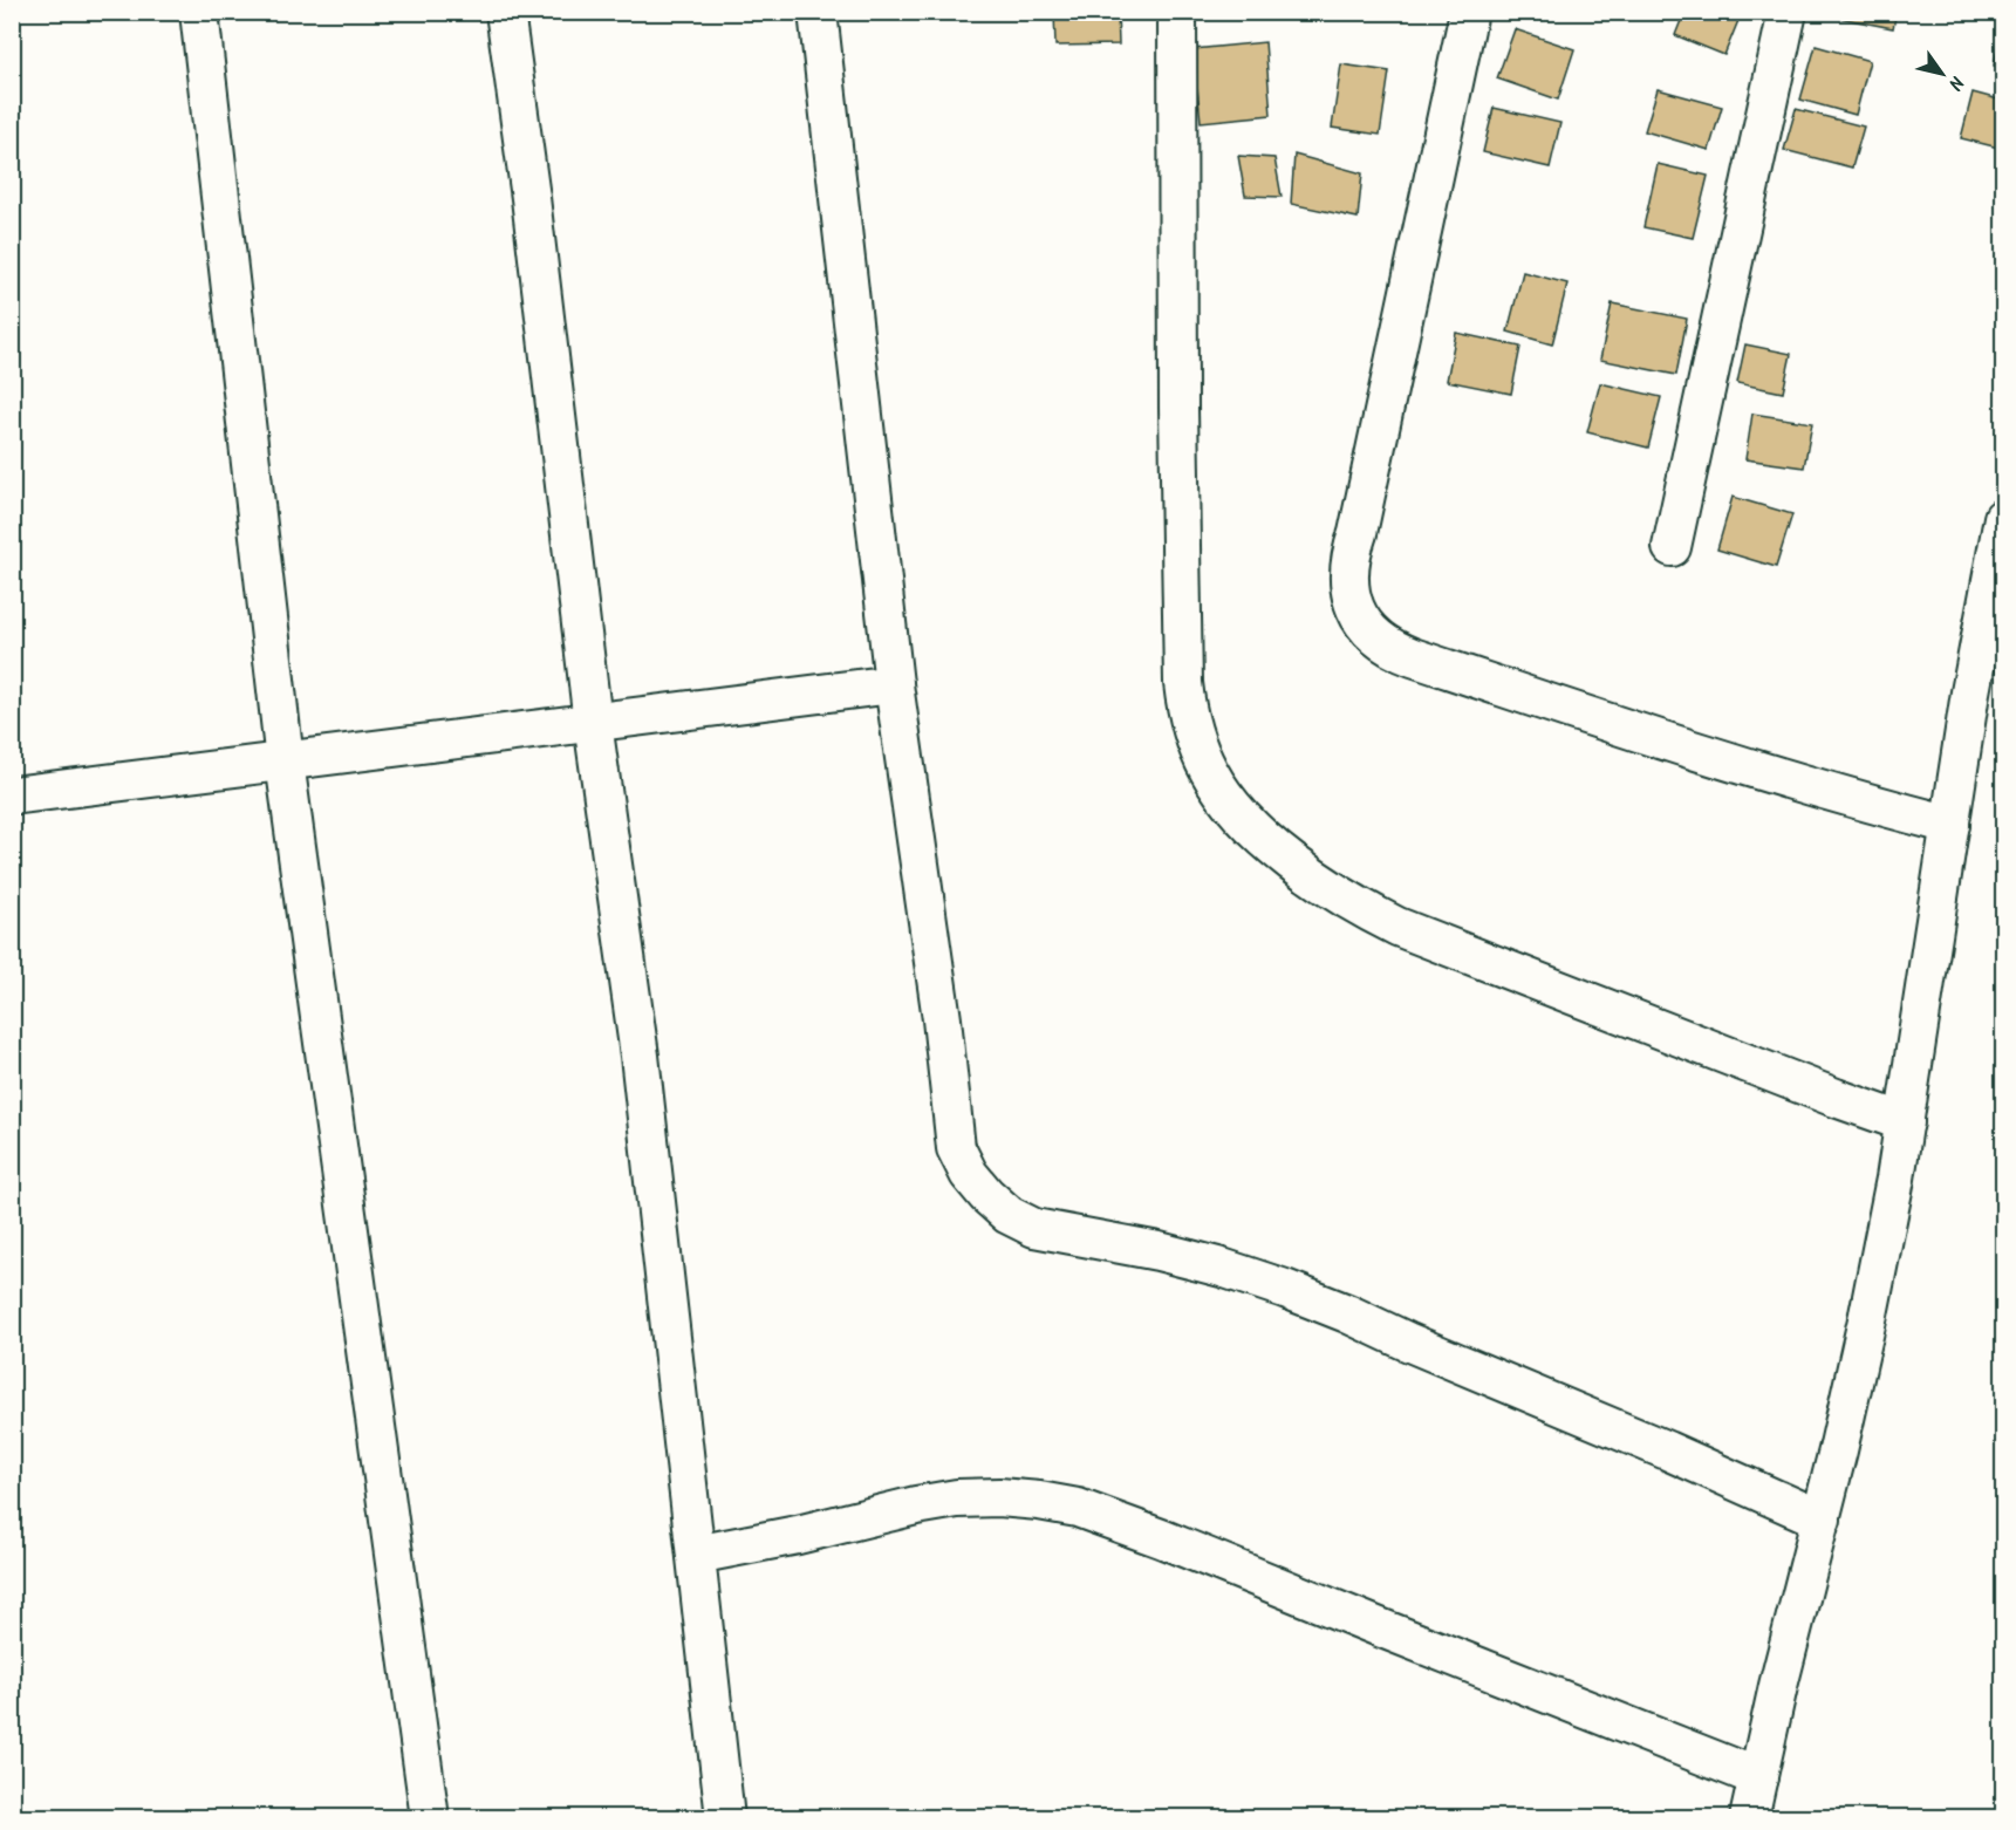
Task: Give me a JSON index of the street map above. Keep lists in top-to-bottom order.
{
  "north": "bottom right"
}
